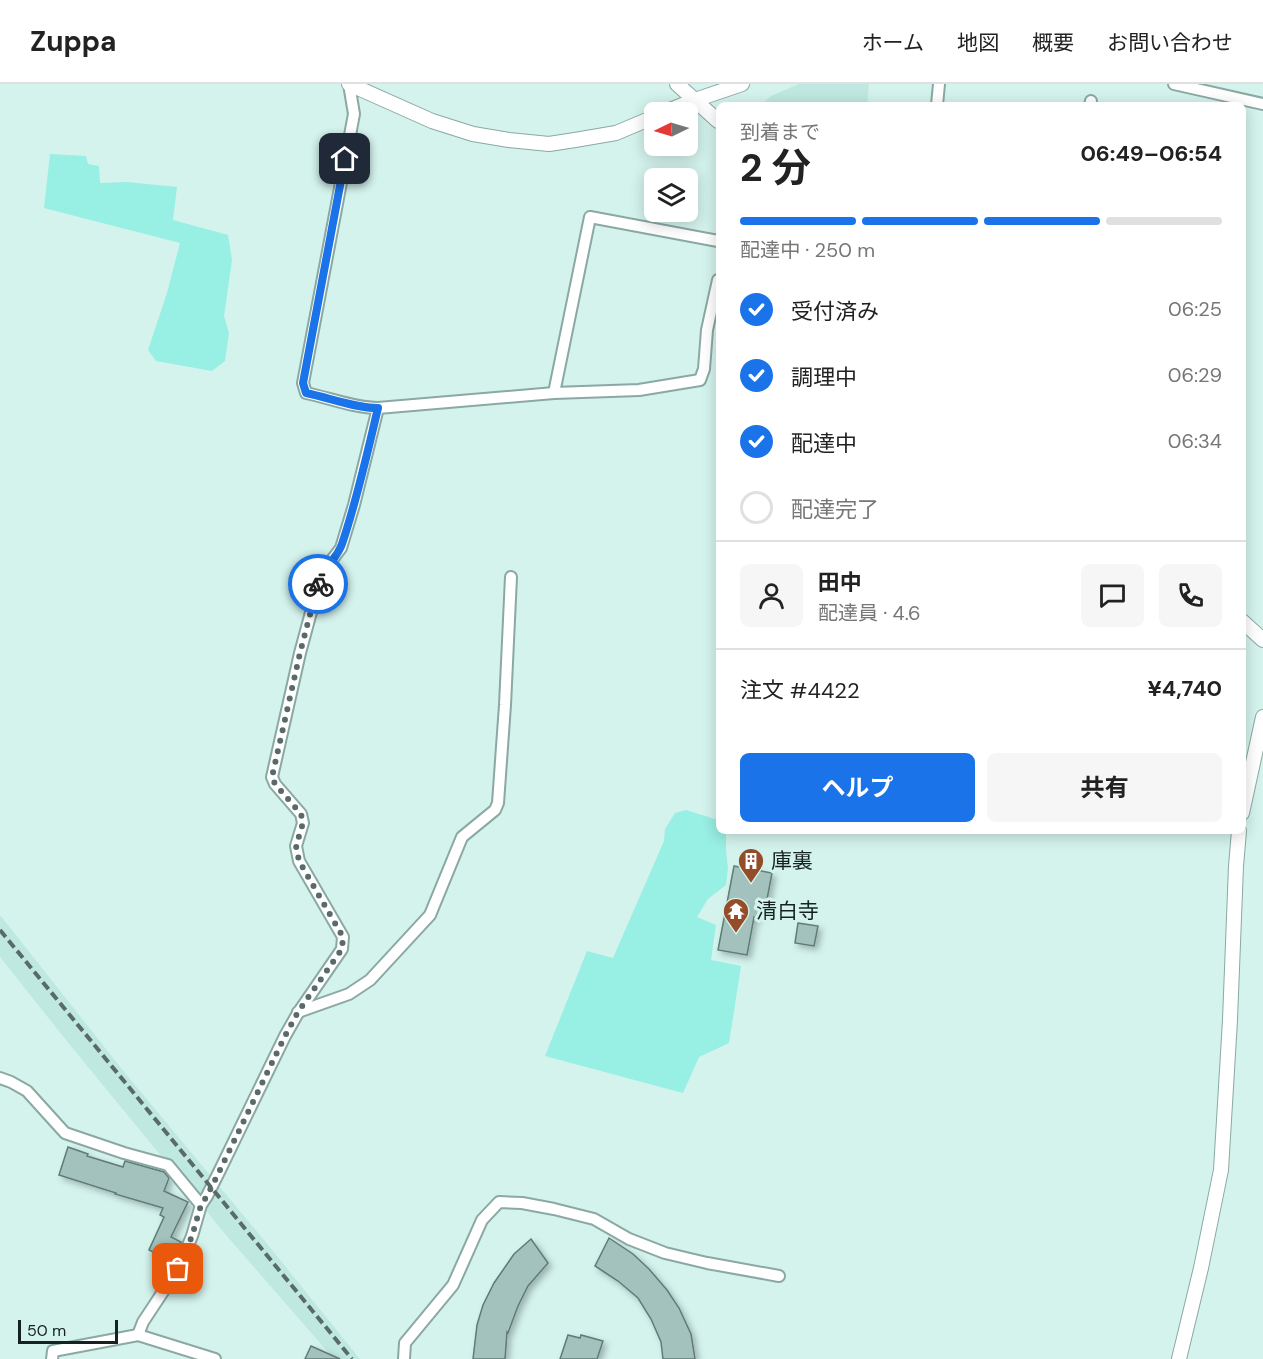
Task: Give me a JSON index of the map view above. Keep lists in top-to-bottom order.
{
  "places": {
    "building": ["庫裏"],
    "temple": ["清白寺"]
  },
  "scale_bar": "50 m",
  "north": "left",
  "page": {
    "header": "Zuppa",
    "nav": [
      "ホーム",
      "地図",
      "概要",
      "お問い合わせ"
    ],
    "heading": ["2 分", "到着まで", "06:49–06:54"],
    "panel": [
      "田中",
      "配達員 · 4.6",
      "注文 #4422",
      "¥4,740"
    ],
    "bar": "配達中 · 250 m",
    "list": [
      ["受付済み", "06:25"],
      ["調理中", "06:29"],
      ["配達中", "06:34"],
      "配達完了"
    ],
    "buttons": ["ヘルプ", "共有"],
    "scale": "50 m"
  }
}
